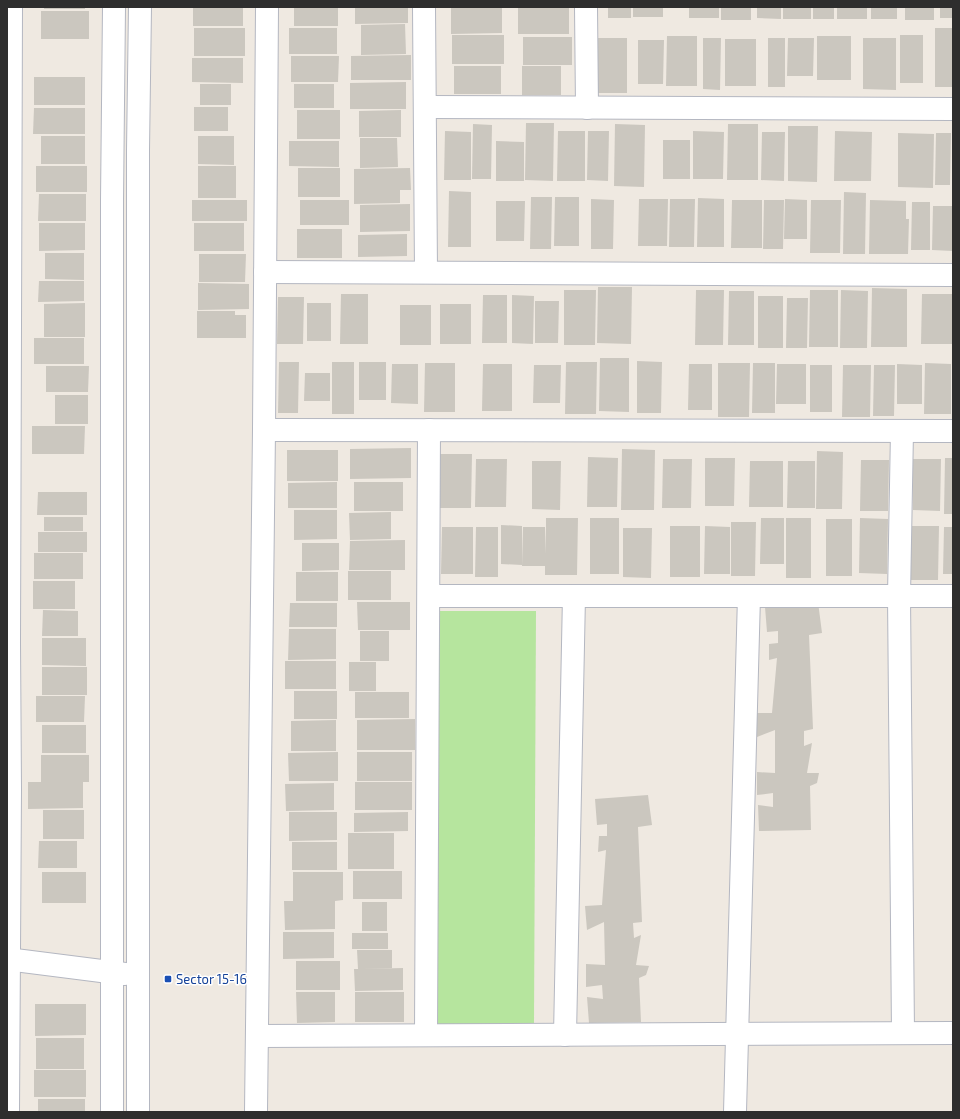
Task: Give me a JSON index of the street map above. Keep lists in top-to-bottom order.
{
  "places": {
    "transit": ["Sector 15-16"]
  }
}
